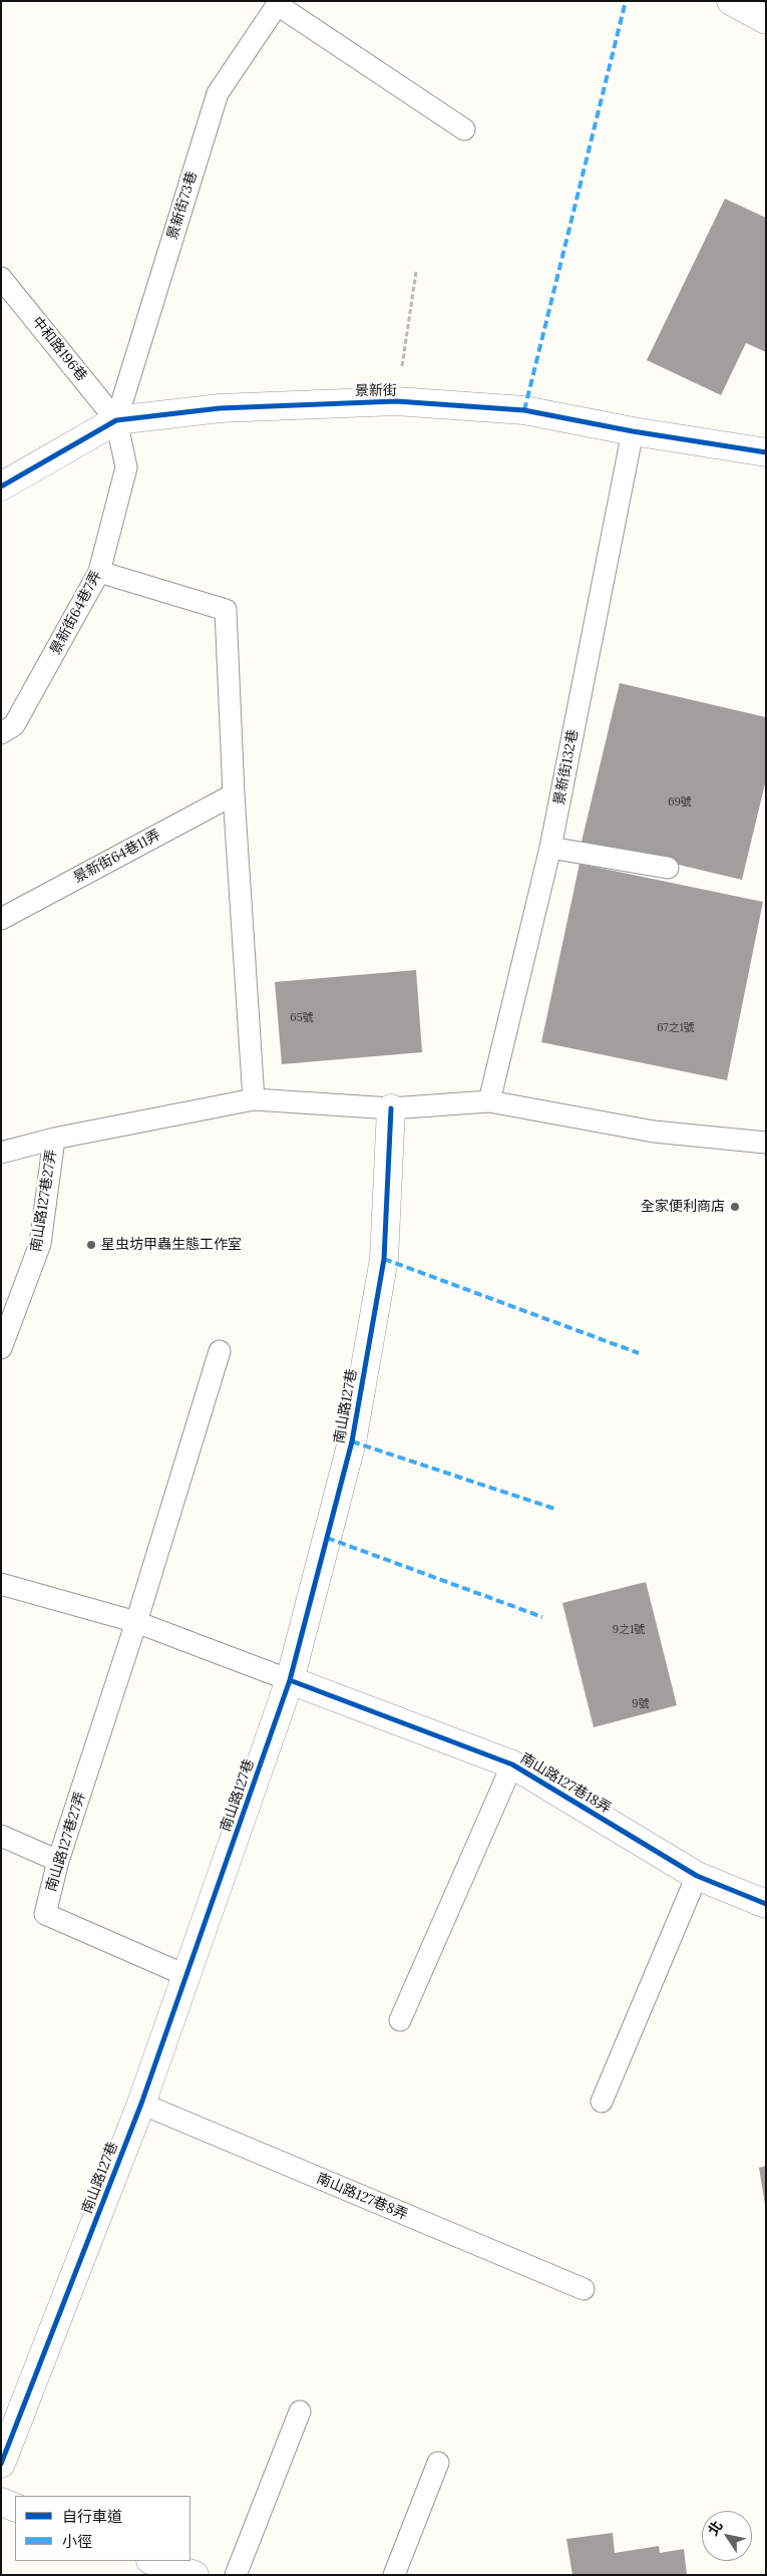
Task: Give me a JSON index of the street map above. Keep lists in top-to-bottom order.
{
  "streets": {
    "street": ["景新街", "南山路127巷", "南山路127巷18弄"],
    "lane": [
      "景新街73巷",
      "中和路196巷",
      "景新街64巷7弄",
      "景新街132巷",
      "景新街64巷11弄",
      "南山路127巷27弄",
      "南山路127巷8弄"
    ]
  },
  "crossings": [
    ["景新街73巷", "中和路196巷"],
    ["景新街73巷", "景新街"],
    ["景新街73巷", "景新街64巷7弄"],
    ["中和路196巷", "景新街"],
    ["中和路196巷", "景新街64巷7弄"],
    ["景新街", "景新街64巷7弄"],
    ["景新街", "景新街132巷"],
    ["南山路127巷27弄", "南山路127巷"],
    ["南山路127巷", "南山路127巷18弄"],
    ["南山路127巷", "南山路127巷8弄"]
  ],
  "places": ["全家便利商店", "星虫坊甲蟲生態工作室"],
  "house_numbers": [
    "69號",
    "65號",
    "67之1號",
    "9之1號",
    "9號"
  ],
  "legend": ["自行車道", "小徑"],
  "north": "top left"
}
